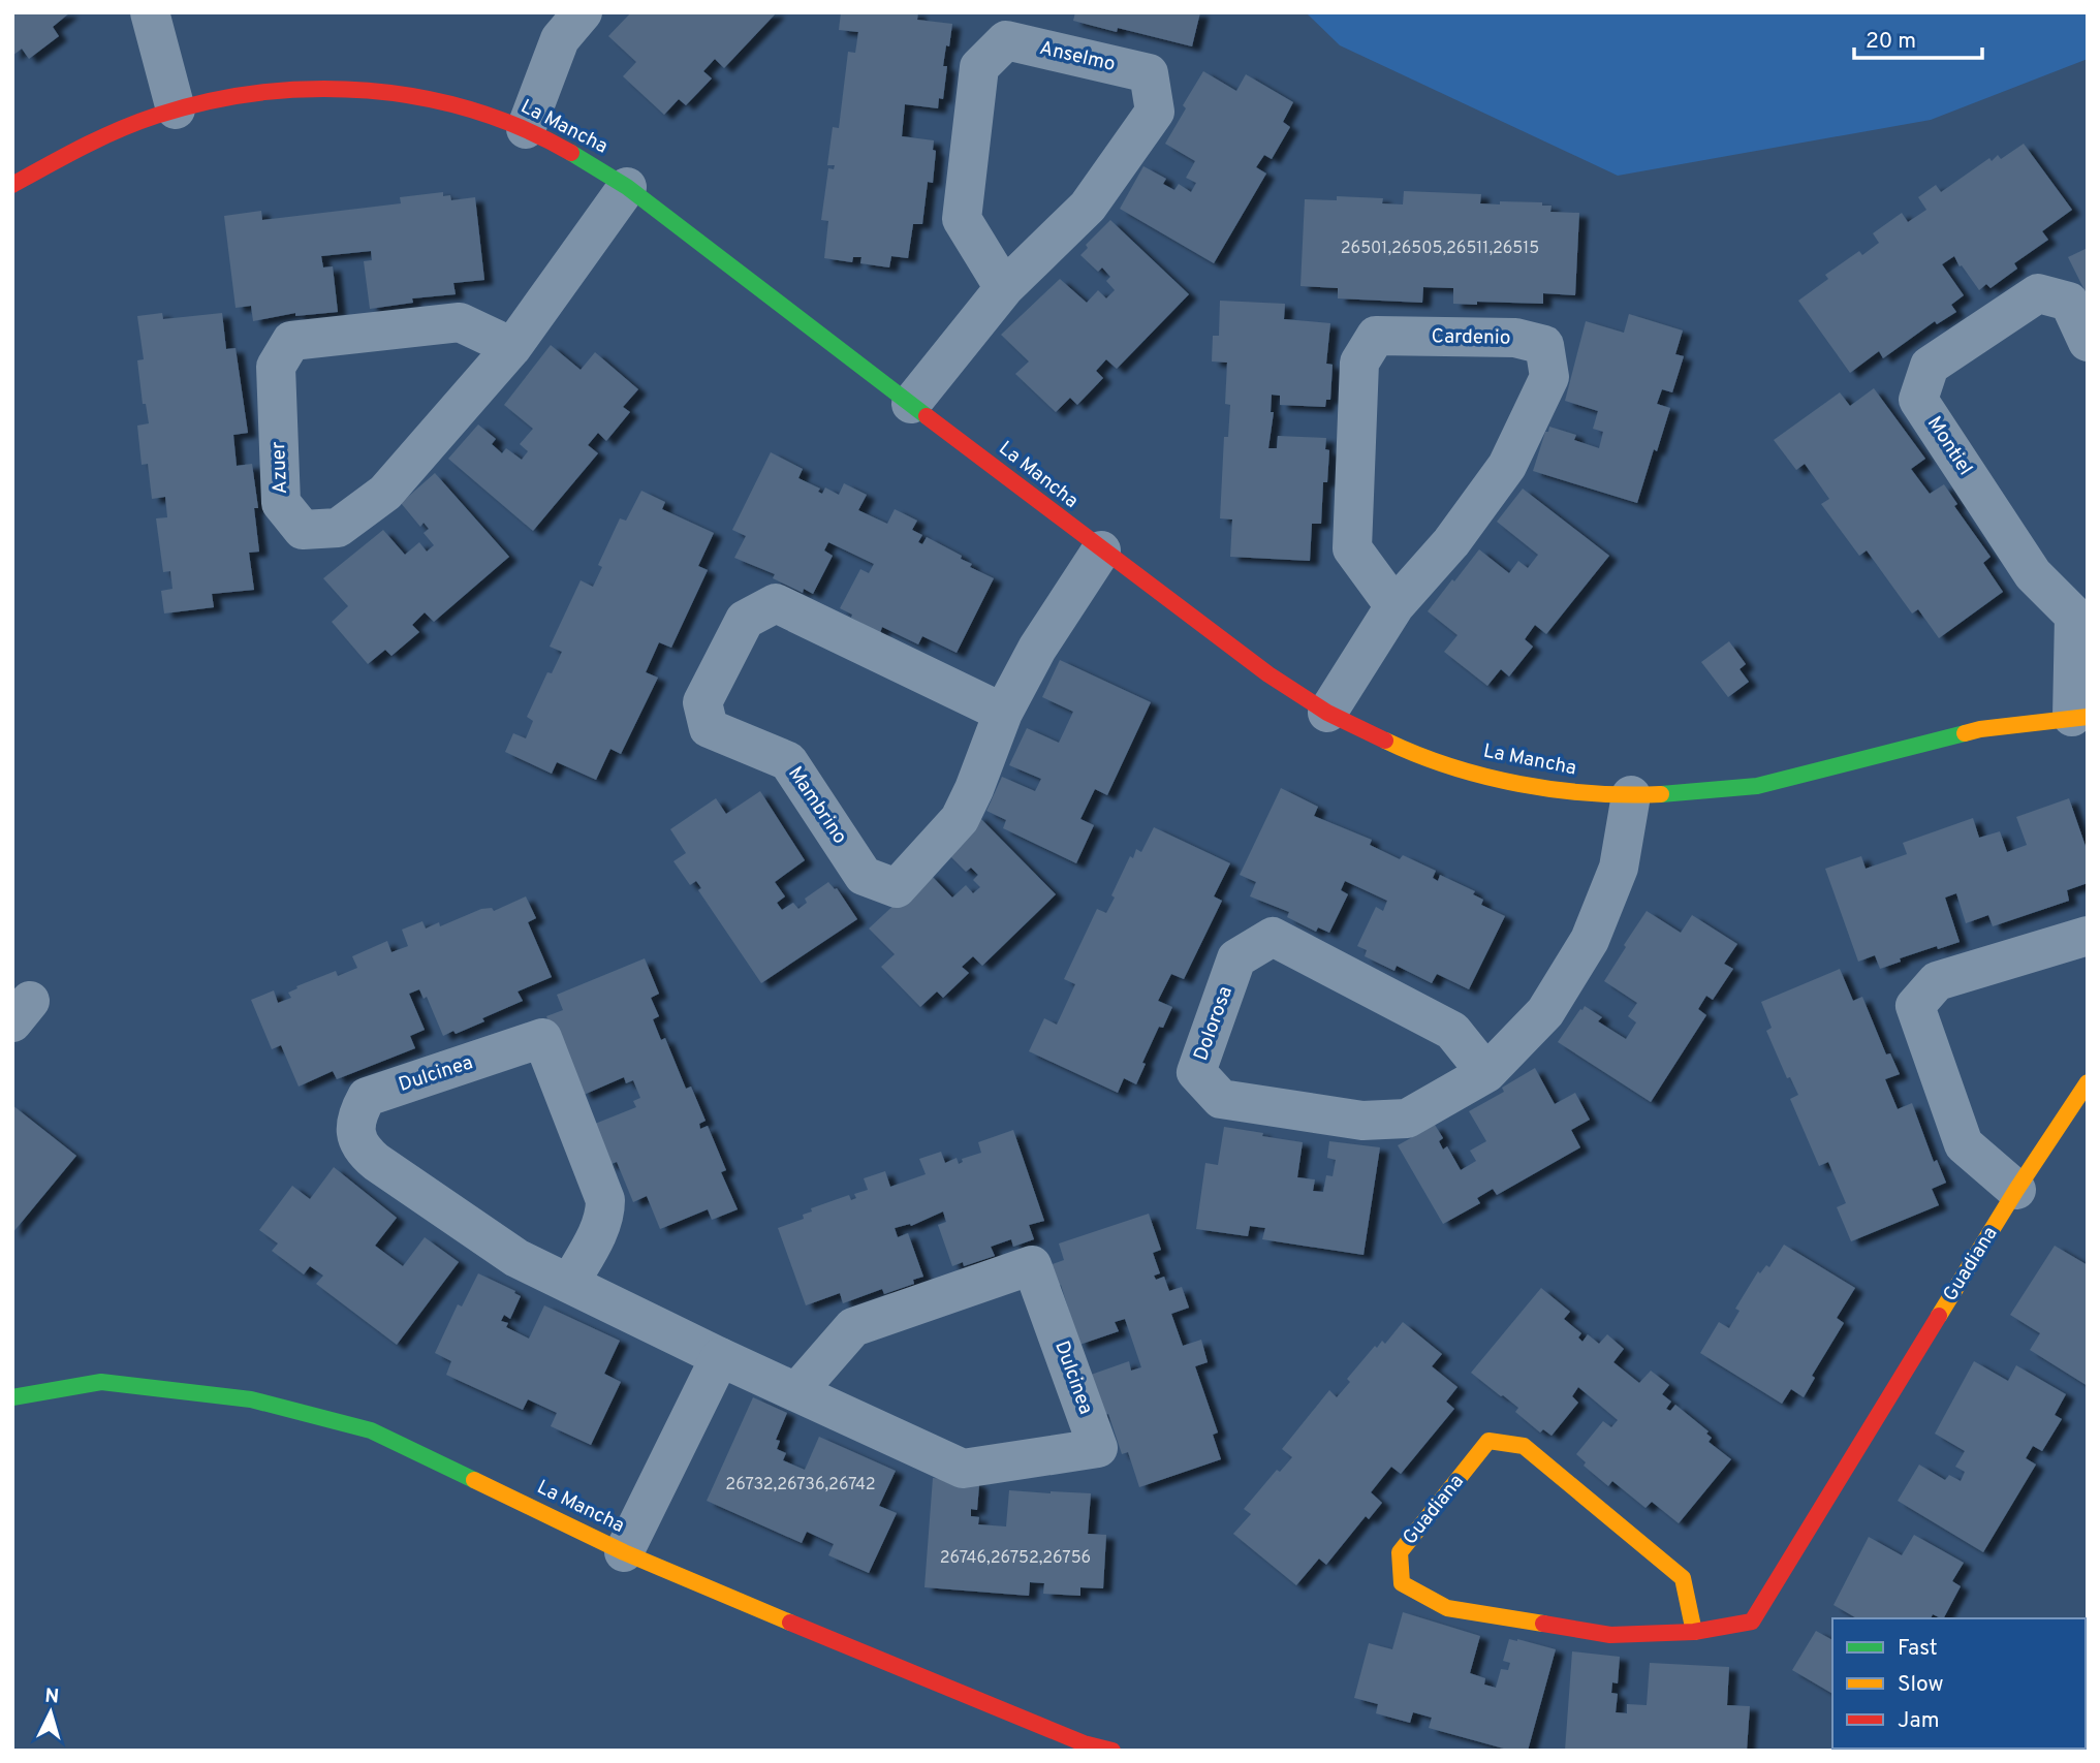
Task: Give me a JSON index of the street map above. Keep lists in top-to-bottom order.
{
  "streets": {
    "street": [
      "Anselmo",
      "La Mancha",
      "Cardenio",
      "Montiel",
      "Azuer",
      "Mambrino",
      "Dolorosa",
      "Dulcinea",
      "Guadiana"
    ]
  },
  "crossings": [
    ["Anselmo", "La Mancha"],
    ["La Mancha", "Cardenio"],
    ["La Mancha", "Montiel"],
    ["La Mancha", "Azuer"],
    ["La Mancha", "Mambrino"],
    ["La Mancha", "Dolorosa"]
  ],
  "house_numbers": ["26501,26505,26511,26515", "26732,26736,26742", "26746,26752,26756"],
  "legend": ["Fast", "Slow", "Jam"],
  "scale_bar": "20 m",
  "north": "top"
}
